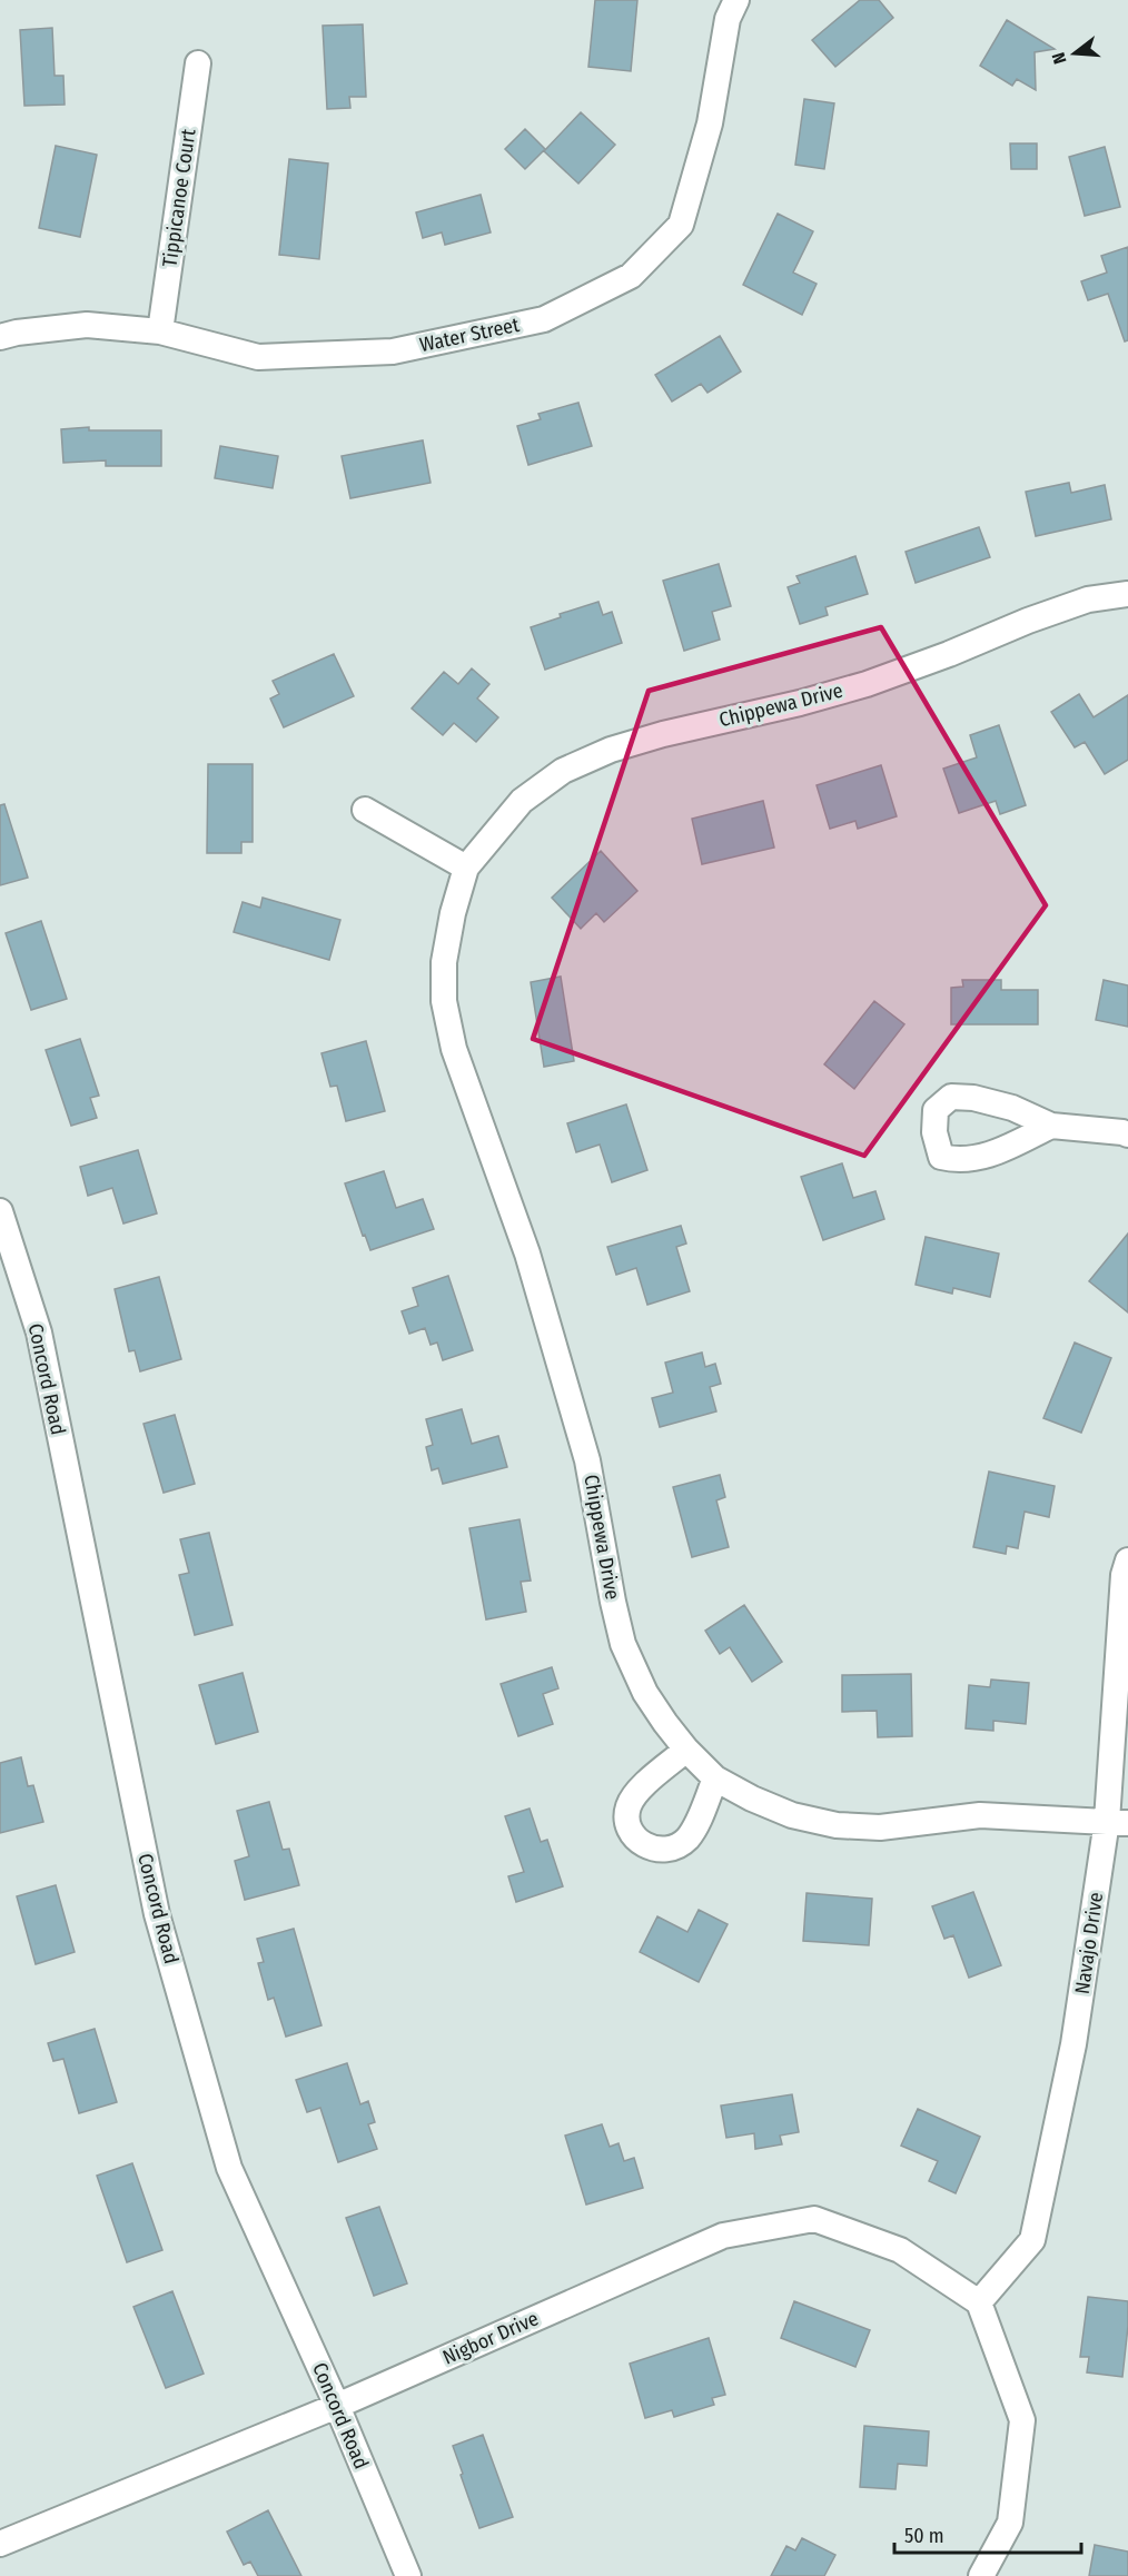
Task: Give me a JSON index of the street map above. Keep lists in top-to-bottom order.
{
  "streets": {
    "street": [
      "Tippicanoe Court",
      "Water Street",
      "Chippewa Drive",
      "Concord Road",
      "Navajo Drive",
      "Nigbor Drive"
    ]
  },
  "crossings": [
    ["Tippicanoe Court", "Water Street"],
    ["Chippewa Drive", "Navajo Drive"],
    ["Concord Road", "Nigbor Drive"],
    ["Navajo Drive", "Nigbor Drive"]
  ],
  "scale_bar": "50 m",
  "north": "left"
}
